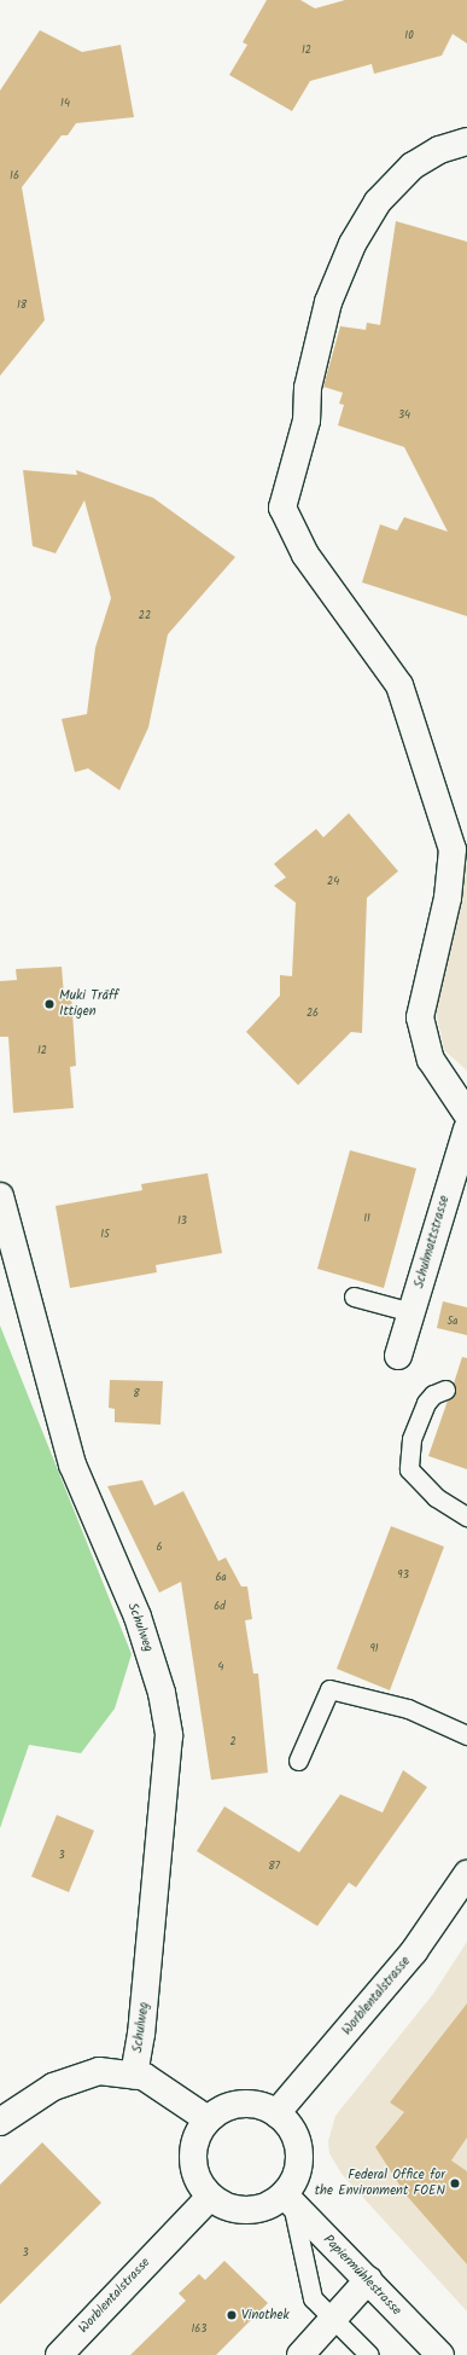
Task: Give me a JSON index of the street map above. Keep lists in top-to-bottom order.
{
  "streets": {
    "street": [
      "Schulmattstrasse",
      "Schulweg",
      "Worblentalstrasse",
      "Papiermühlestrasse"
    ]
  },
  "crossings": [
    ["Worblentalstrasse", "Papiermühlestrasse"]
  ],
  "places": ["Muki Träff Ittigen", "Federal Office for the Environment FOEN", "Vinothek"],
  "house_numbers": [
    "10",
    "12",
    "14",
    "16",
    "18",
    "34",
    "22",
    "24",
    "26",
    "12",
    "11",
    "13",
    "15",
    "5a",
    "8",
    "6",
    "93",
    "6a",
    "6d",
    "91",
    "4",
    "2",
    "3",
    "87",
    "3",
    "163"
  ]
}
